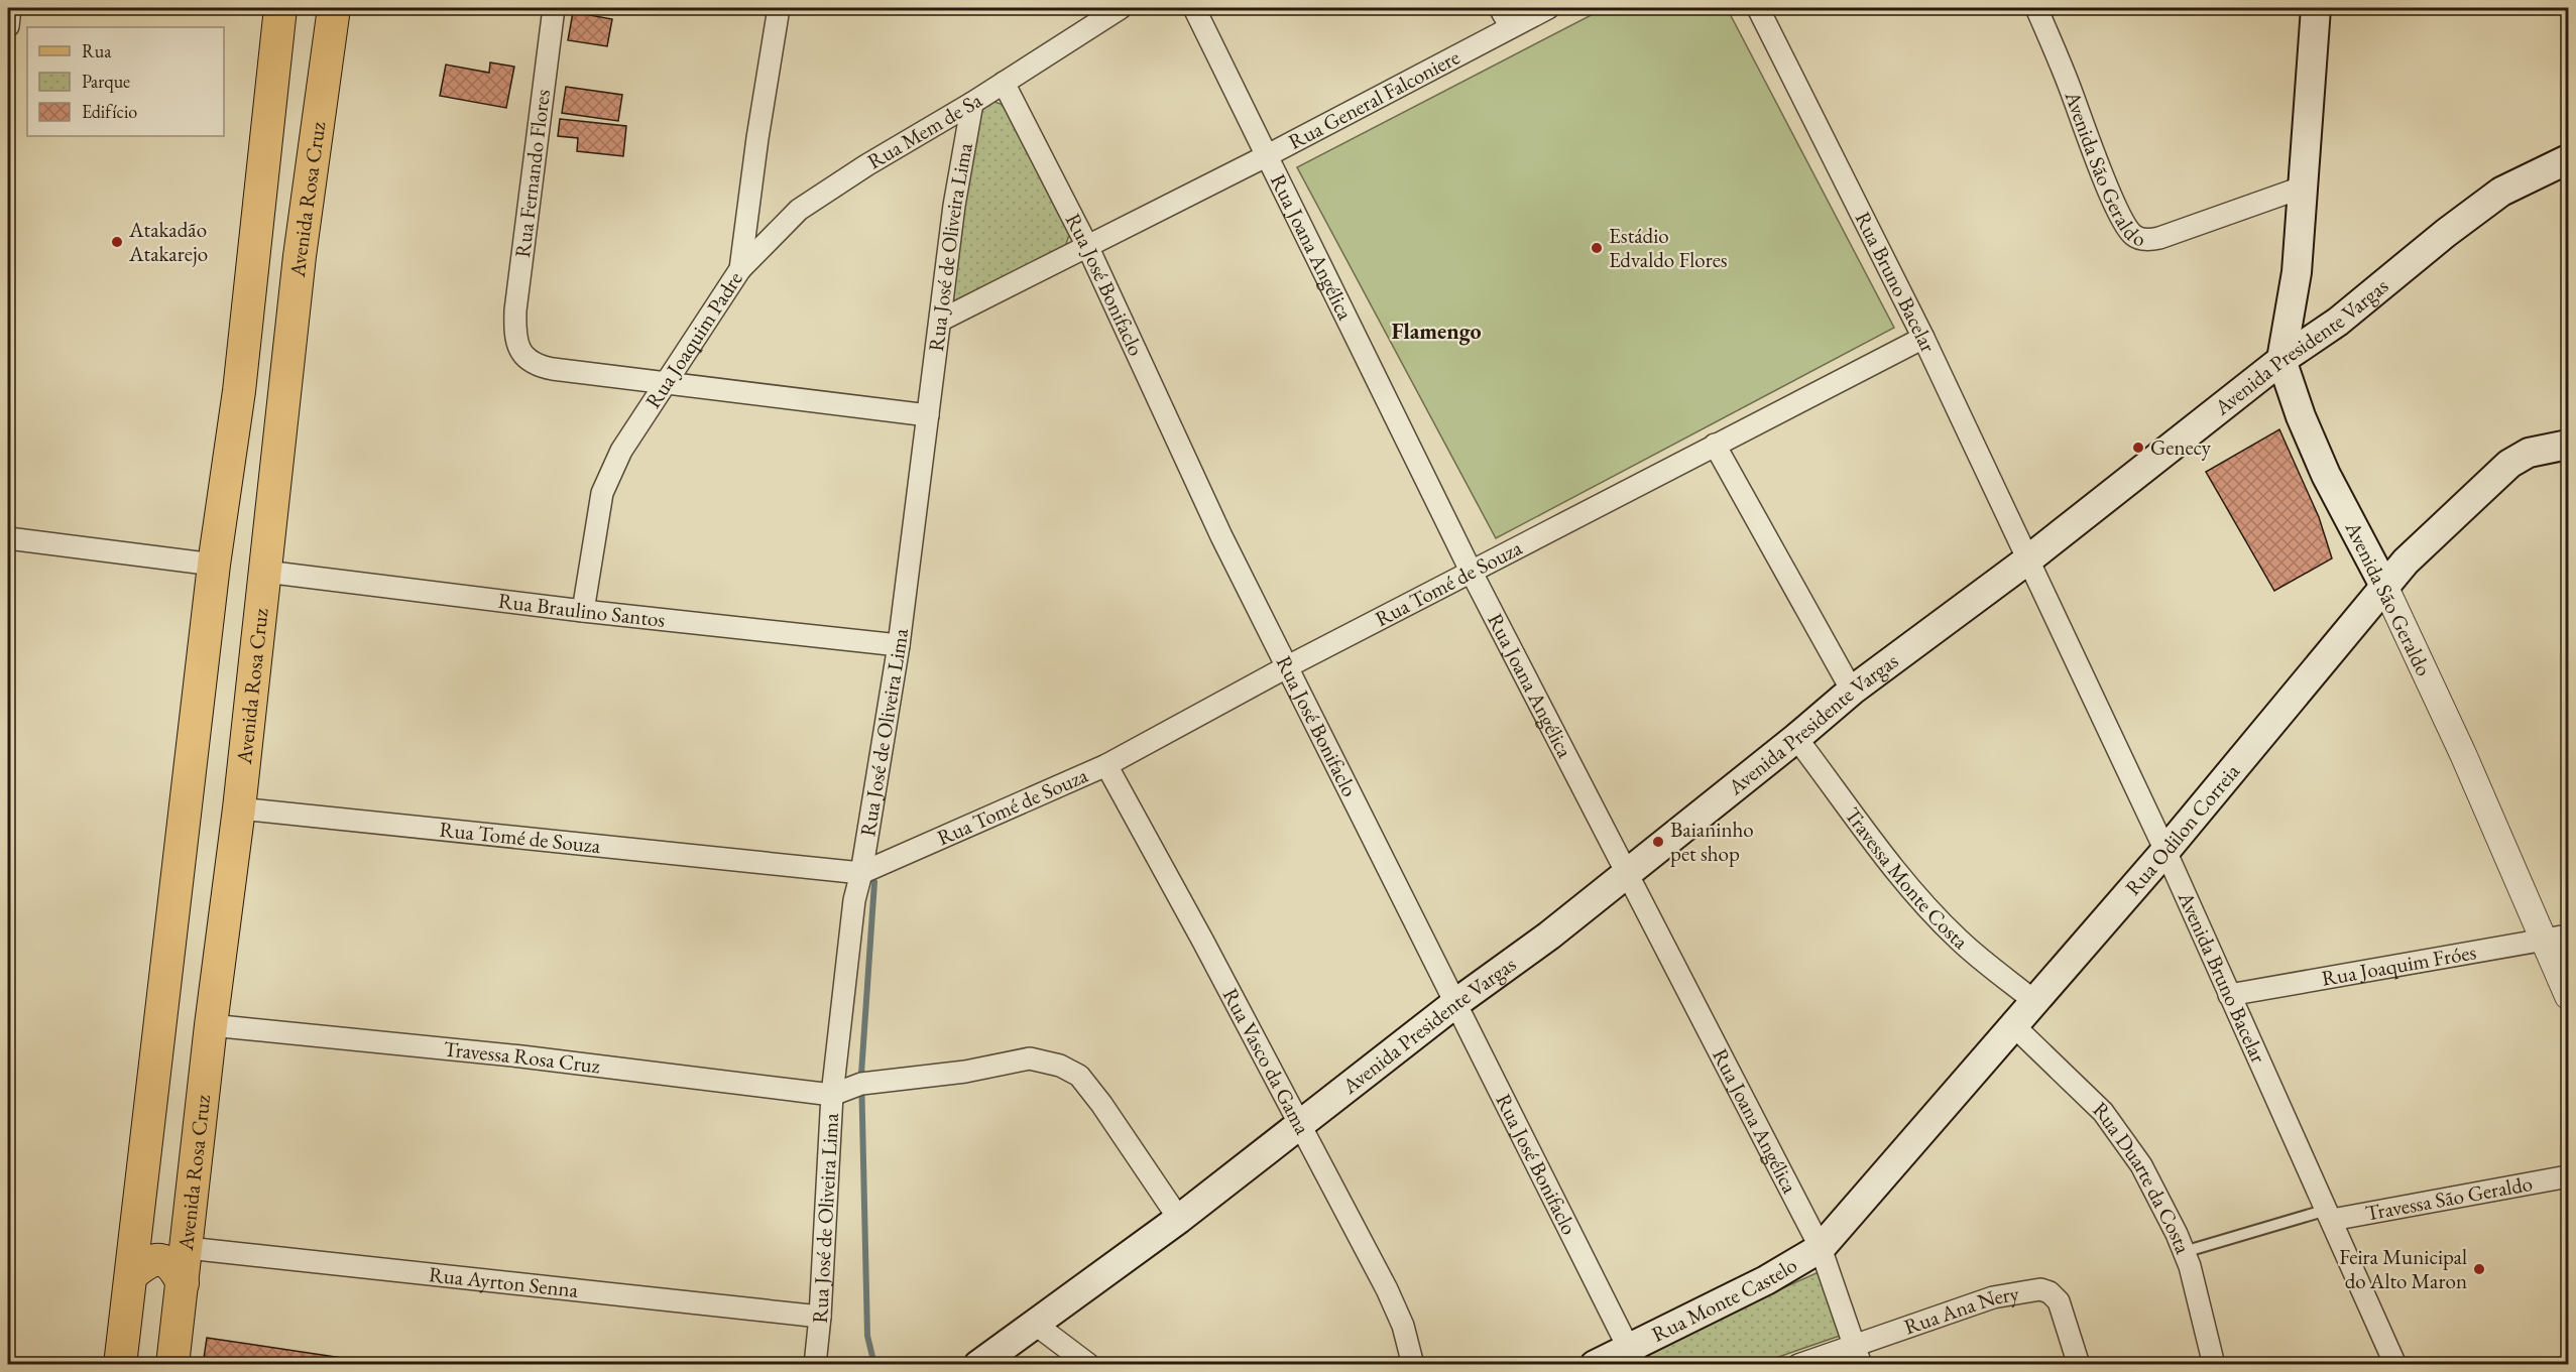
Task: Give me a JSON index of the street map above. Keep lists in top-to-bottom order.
{
  "streets": {
    "main road": [
      "Avenida São Geraldo",
      "Avenida Rosa Cruz",
      "Avenida Presidente Vargas",
      "Rua Odilon Correia",
      "Rua Monte Castelo"
    ],
    "street": [
      "Rua General Falconiere",
      "Rua Mem de Sa",
      "Rua Fernando Flores",
      "Rua Joana Angélica",
      "Rua José de Oliveira Lima",
      "Rua Bruno Bacelar",
      "Rua José Bonifaclo",
      "Rua Joaquim Padre",
      "Rua Tomé de Souza",
      "Rua Braulino Santos",
      "Travessa Monte Costa",
      "Rua Joaquim Fróes",
      "Avenida Bruno Bacelar",
      "Travessa Rosa Cruz",
      "Rua Vasco da Gama",
      "Rua Duarte da Costa",
      "Travessa São Geraldo",
      "Rua Ayrton Senna",
      "Rua Ana Nery"
    ]
  },
  "crossings": [
    ["Rua General Falconiere", "Rua Joana Angélica"],
    ["Rua General Falconiere", "Rua José de Oliveira Lima"],
    ["Rua General Falconiere", "Rua José Bonifaclo"],
    ["Rua Mem de Sa", "Rua José de Oliveira Lima"],
    ["Rua Mem de Sa", "Rua José Bonifaclo"],
    ["Rua Mem de Sa", "Rua Joaquim Padre"],
    ["Avenida São Geraldo", "Avenida Presidente Vargas"],
    ["Avenida São Geraldo", "Rua Odilon Correia"],
    ["Avenida São Geraldo", "Rua Joaquim Fróes"],
    ["Rua Fernando Flores", "Rua Joaquim Padre"],
    ["Avenida Rosa Cruz", "Rua Tomé de Souza"],
    ["Avenida Rosa Cruz", "Rua Braulino Santos"],
    ["Avenida Rosa Cruz", "Travessa Rosa Cruz"],
    ["Avenida Rosa Cruz", "Rua Ayrton Senna"],
    ["Rua Joana Angélica", "Avenida Presidente Vargas"],
    ["Rua Joana Angélica", "Rua Tomé de Souza"],
    ["Rua Joana Angélica", "Rua Odilon Correia"],
    ["Rua Joana Angélica", "Rua Monte Castelo"],
    ["Rua Joana Angélica", "Rua Ana Nery"],
    ["Rua José de Oliveira Lima", "Rua Tomé de Souza"],
    ["Rua José de Oliveira Lima", "Rua Braulino Santos"],
    ["Rua José de Oliveira Lima", "Travessa Rosa Cruz"],
    ["Rua José de Oliveira Lima", "Rua Ayrton Senna"],
    ["Rua Bruno Bacelar", "Avenida Presidente Vargas"],
    ["Rua Bruno Bacelar", "Rua Tomé de Souza"],
    ["Rua Bruno Bacelar", "Avenida Bruno Bacelar"],
    ["Rua José Bonifaclo", "Avenida Presidente Vargas"],
    ["Rua José Bonifaclo", "Rua Tomé de Souza"],
    ["Rua José Bonifaclo", "Rua Monte Castelo"],
    ["Rua Joaquim Padre", "Rua Braulino Santos"],
    ["Avenida Presidente Vargas", "Travessa Monte Costa"],
    ["Avenida Presidente Vargas", "Avenida Bruno Bacelar"],
    ["Avenida Presidente Vargas", "Rua Vasco da Gama"],
    ["Rua Tomé de Souza", "Rua Vasco da Gama"],
    ["Rua Odilon Correia", "Travessa Monte Costa"],
    ["Rua Odilon Correia", "Avenida Bruno Bacelar"],
    ["Rua Odilon Correia", "Rua Duarte da Costa"],
    ["Rua Odilon Correia", "Rua Monte Castelo"],
    ["Rua Joaquim Fróes", "Avenida Bruno Bacelar"],
    ["Avenida Bruno Bacelar", "Travessa São Geraldo"]
  ],
  "districts": ["Flamengo"],
  "places": [
    "Atakadão Atakarejo",
    "Estádio Edvaldo Flores",
    "Genecy",
    "Baianinho pet shop",
    "Feira Municipal do Alto Maron"
  ],
  "legend": ["Rua", "Parque", "Edifício"]
}
